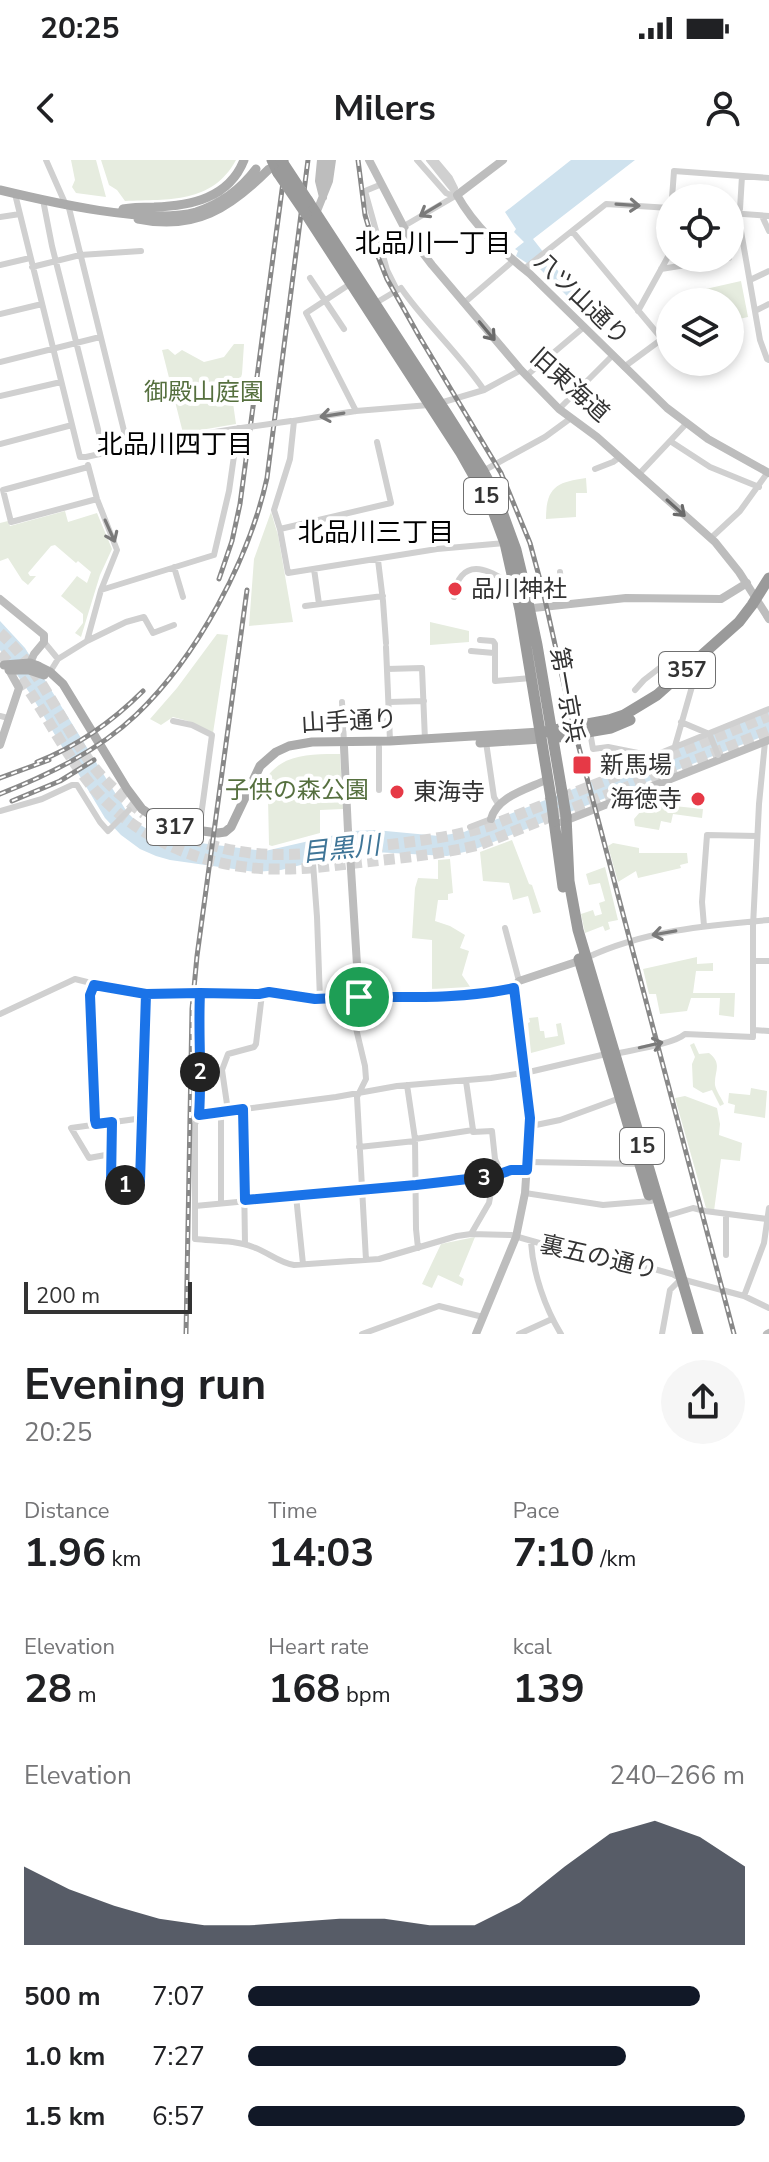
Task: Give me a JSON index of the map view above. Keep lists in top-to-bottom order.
{
  "streets": {
    "highway": [
      "15",
      "357",
      "第一京浜",
      "山手通り"
    ],
    "main road": ["317"],
    "street": ["八ツ山通り", "旧東海道", "裏五の通り"]
  },
  "crossings": [
    ["旧東海道", "山手通り"],
    ["第一京浜", "山手通り"],
    ["第一京浜", "裏五の通り"],
    ["山手通り", "317"]
  ],
  "districts": ["北品川一丁目", "北品川四丁目", "北品川三丁目"],
  "water": ["目黒川"],
  "parks": ["御殿山庭園", "子供の森公園"],
  "places": {
    "other": ["品川神社", "東海寺", "海徳寺"],
    "transit": ["新馬場"]
  },
  "scale_bar": "200 m",
  "page": {
    "status": "20:25",
    "header": "Milers",
    "pins": ["2", "3", "1"],
    "scale": "200 m",
    "heading": ["Evening run", "20:25"],
    "stats": [
      ["Distance", "1.96 km"],
      ["Time", "14:03"],
      ["Pace", "7:10 /km"],
      ["Elevation", "28 m"],
      ["Heart rate", "168 bpm"],
      ["kcal", "139"]
    ],
    "chart": ["Elevation", "240–266 m"],
    "list": [
      {
        "name": "500 m",
        "note": "7:07"
      },
      {
        "name": "1.0 km",
        "note": "7:27"
      },
      {
        "name": "1.5 km",
        "note": "6:57"
      }
    ]
  }
}
